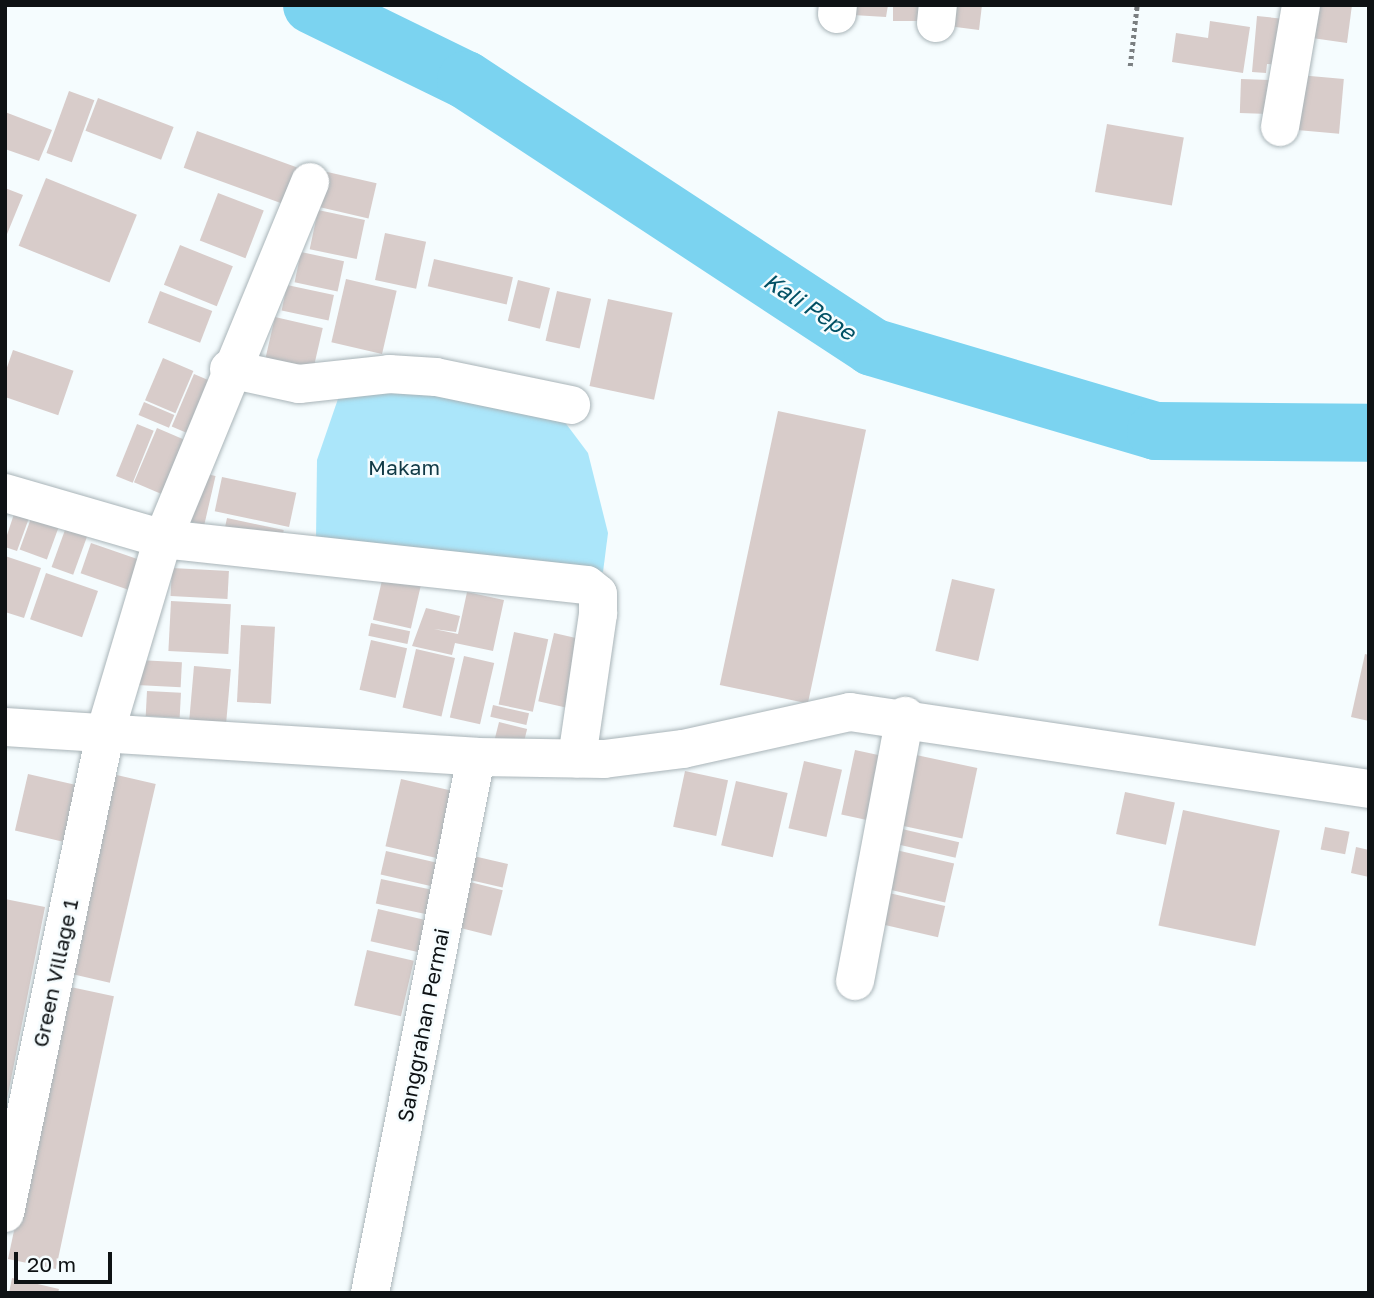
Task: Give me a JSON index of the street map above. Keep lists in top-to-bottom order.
{
  "streets": {
    "street": ["Green Village 1", "Sanggrahan Permai"]
  },
  "water": ["Kali Pepe"],
  "parks": ["Makam"],
  "scale_bar": "20 m"
}
